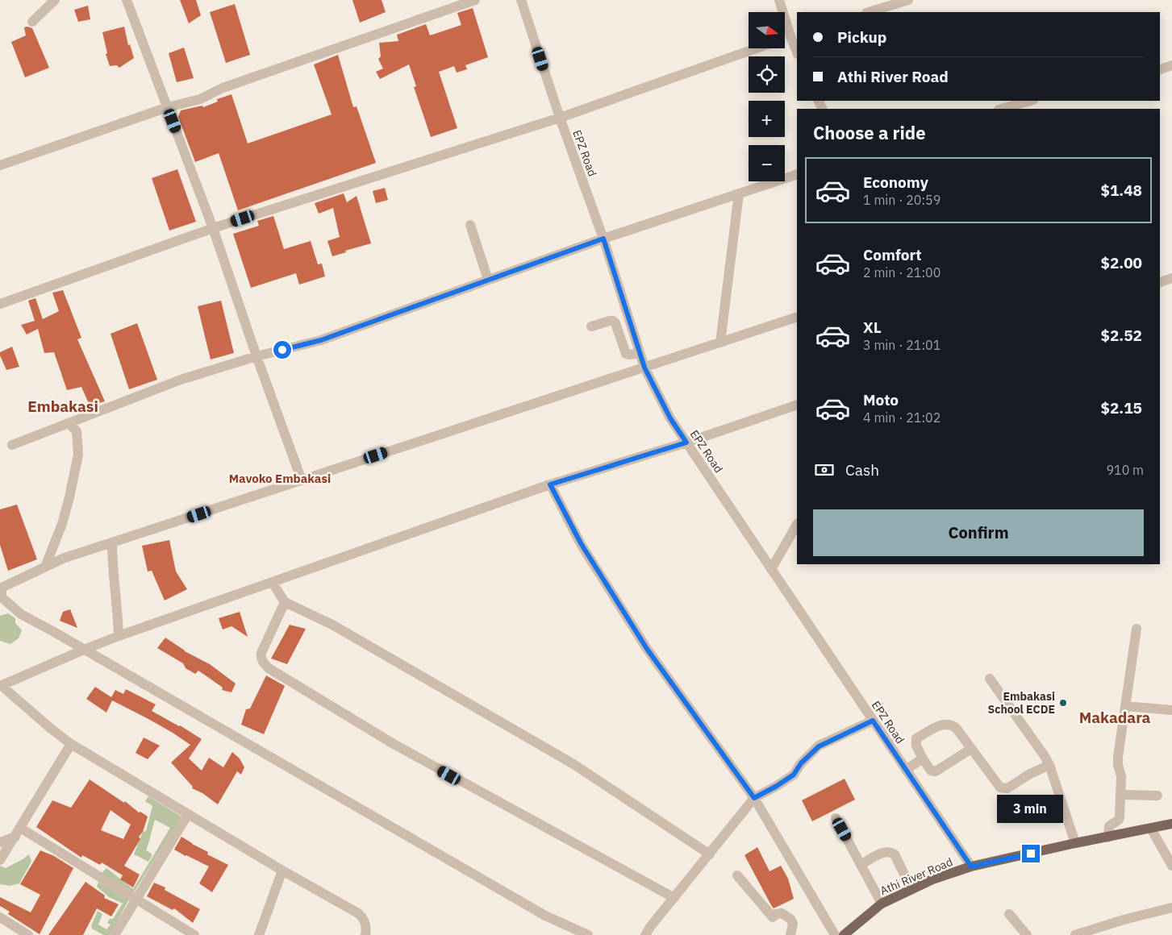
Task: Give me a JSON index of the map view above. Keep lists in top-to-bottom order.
{
  "streets": {
    "main road": ["Athi River Road"],
    "street": ["EPZ Road"]
  },
  "crossings": [
    ["EPZ Road", "Athi River Road"]
  ],
  "districts": ["Embakasi", "Mavoko Embakasi", "Makadara"],
  "places": ["Embakasi School ECDE"],
  "north": "right",
  "page": {
    "map_buttons": ["+", "−"],
    "banner": ["Pickup", "Athi River Road"],
    "heading": "Choose a ride",
    "list": [
      {
        "name": "Economy",
        "note": "1 min · 20:59",
        "value": "$1.48"
      },
      {
        "name": "Comfort",
        "note": "2 min · 21:00",
        "value": "$2.00"
      },
      {
        "name": "XL",
        "note": "3 min · 21:01",
        "value": "$2.52"
      },
      {
        "name": "Moto",
        "note": "4 min · 21:02",
        "value": "$2.15"
      }
    ],
    "pay": ["Cash", "910 m"],
    "buttons": "Confirm",
    "bubble": "3 min"
  }
}
